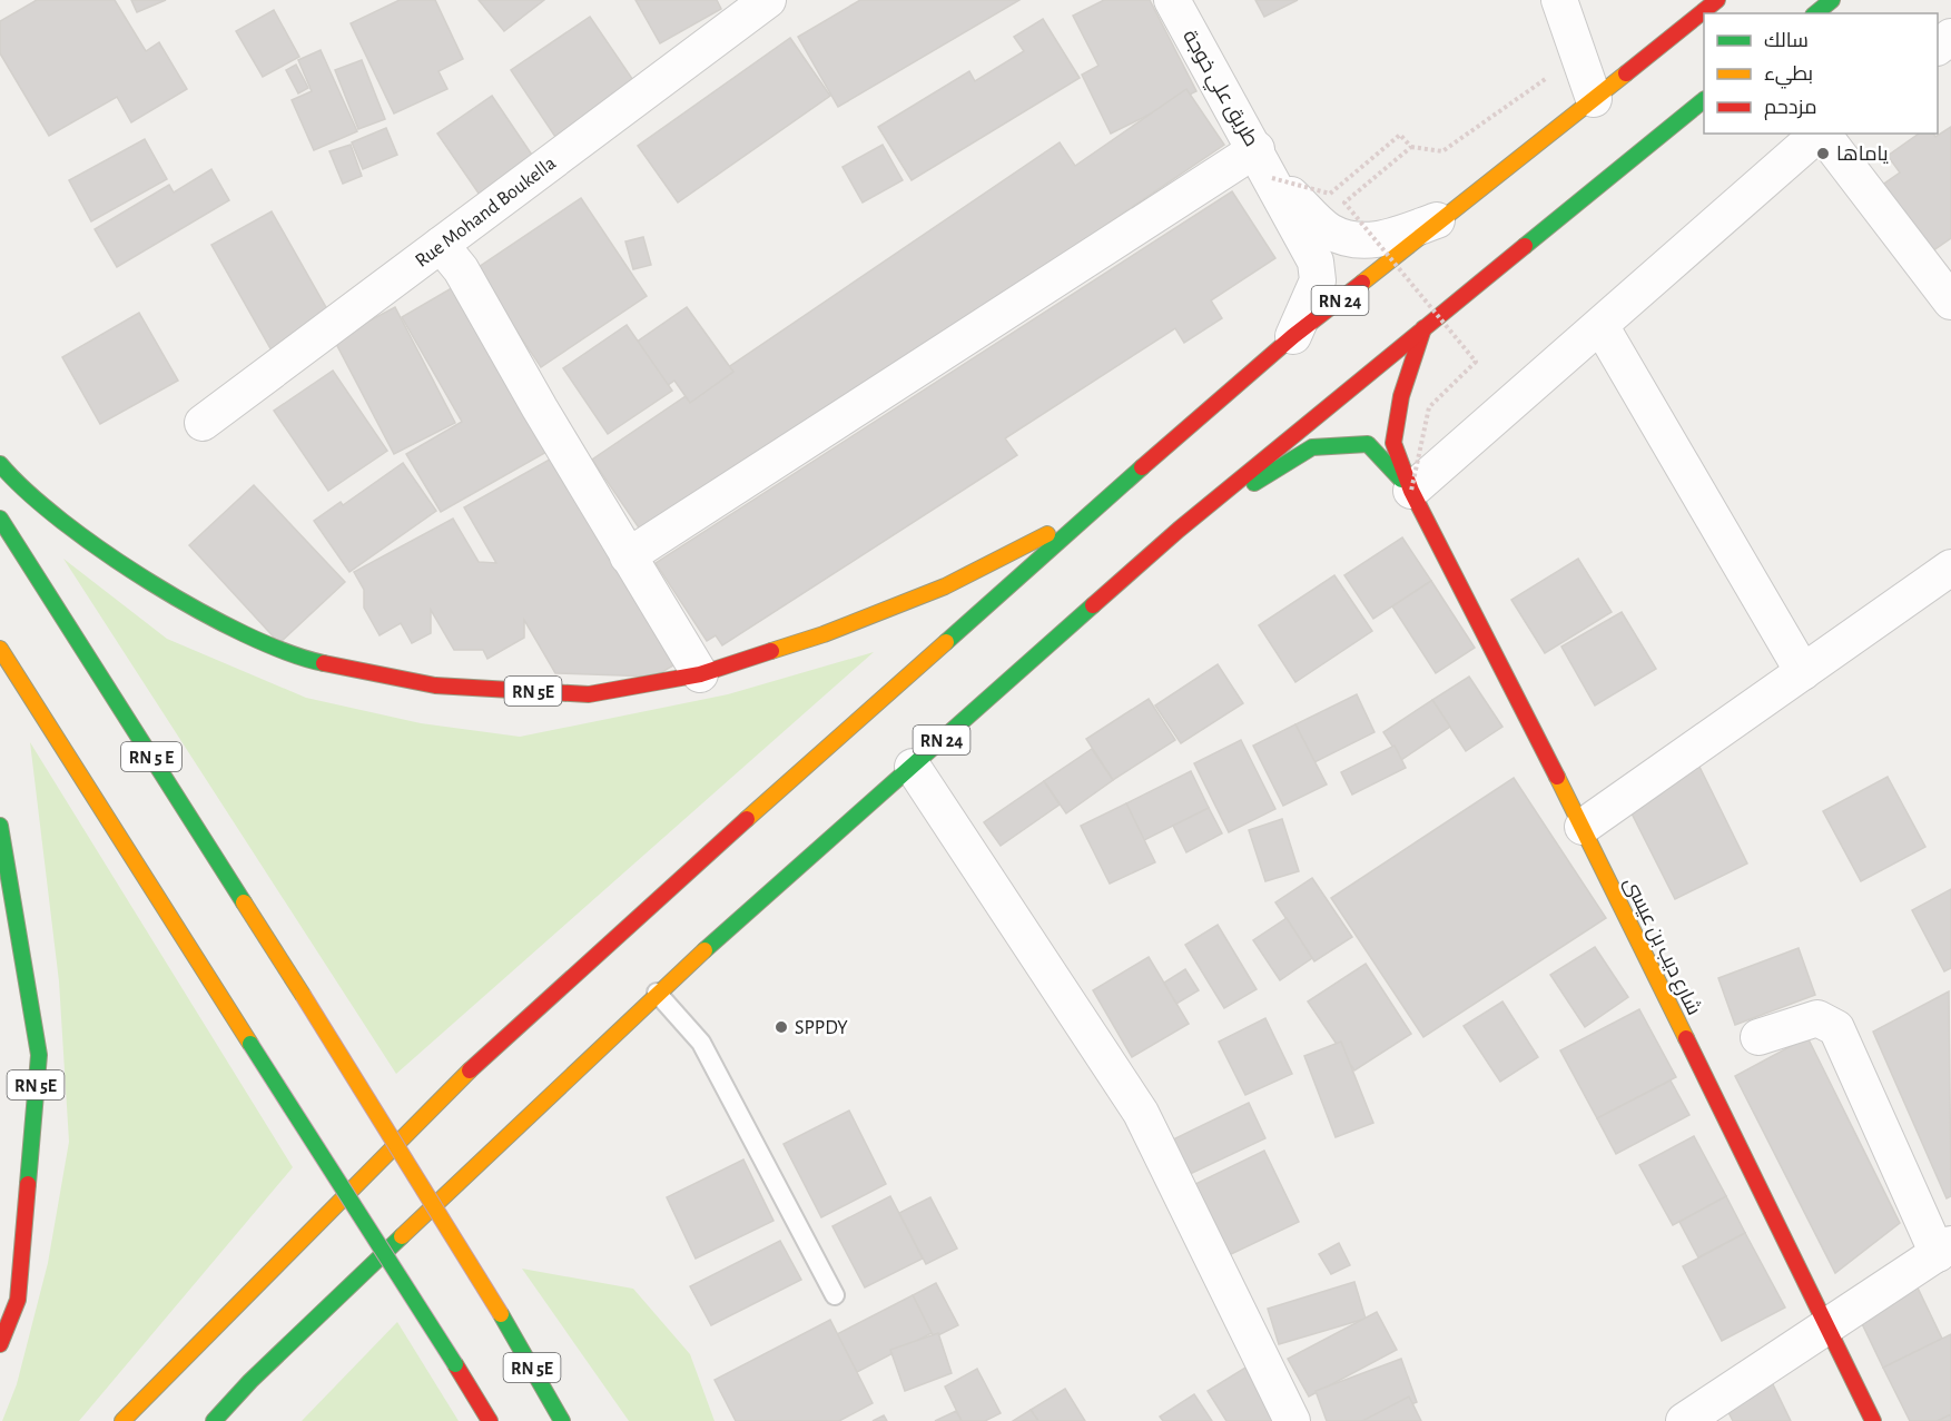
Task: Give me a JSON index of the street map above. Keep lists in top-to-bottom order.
{
  "streets": {
    "main road": [
      "RN 24",
      "RN 5E",
      "RN 5 E",
      "شارع ديب بن عيسى"
    ],
    "street": ["طريق علي خوجة", "Rue Mohand Boukella"]
  },
  "crossings": [
    ["طريق علي خوجة", "RN 24"],
    ["RN 24", "RN 5E"],
    ["RN 5E", "RN 5 E"]
  ],
  "places": ["ياماها", "SPPDY"],
  "legend": ["سالك", "بطيء", "مزدحم"]
}
